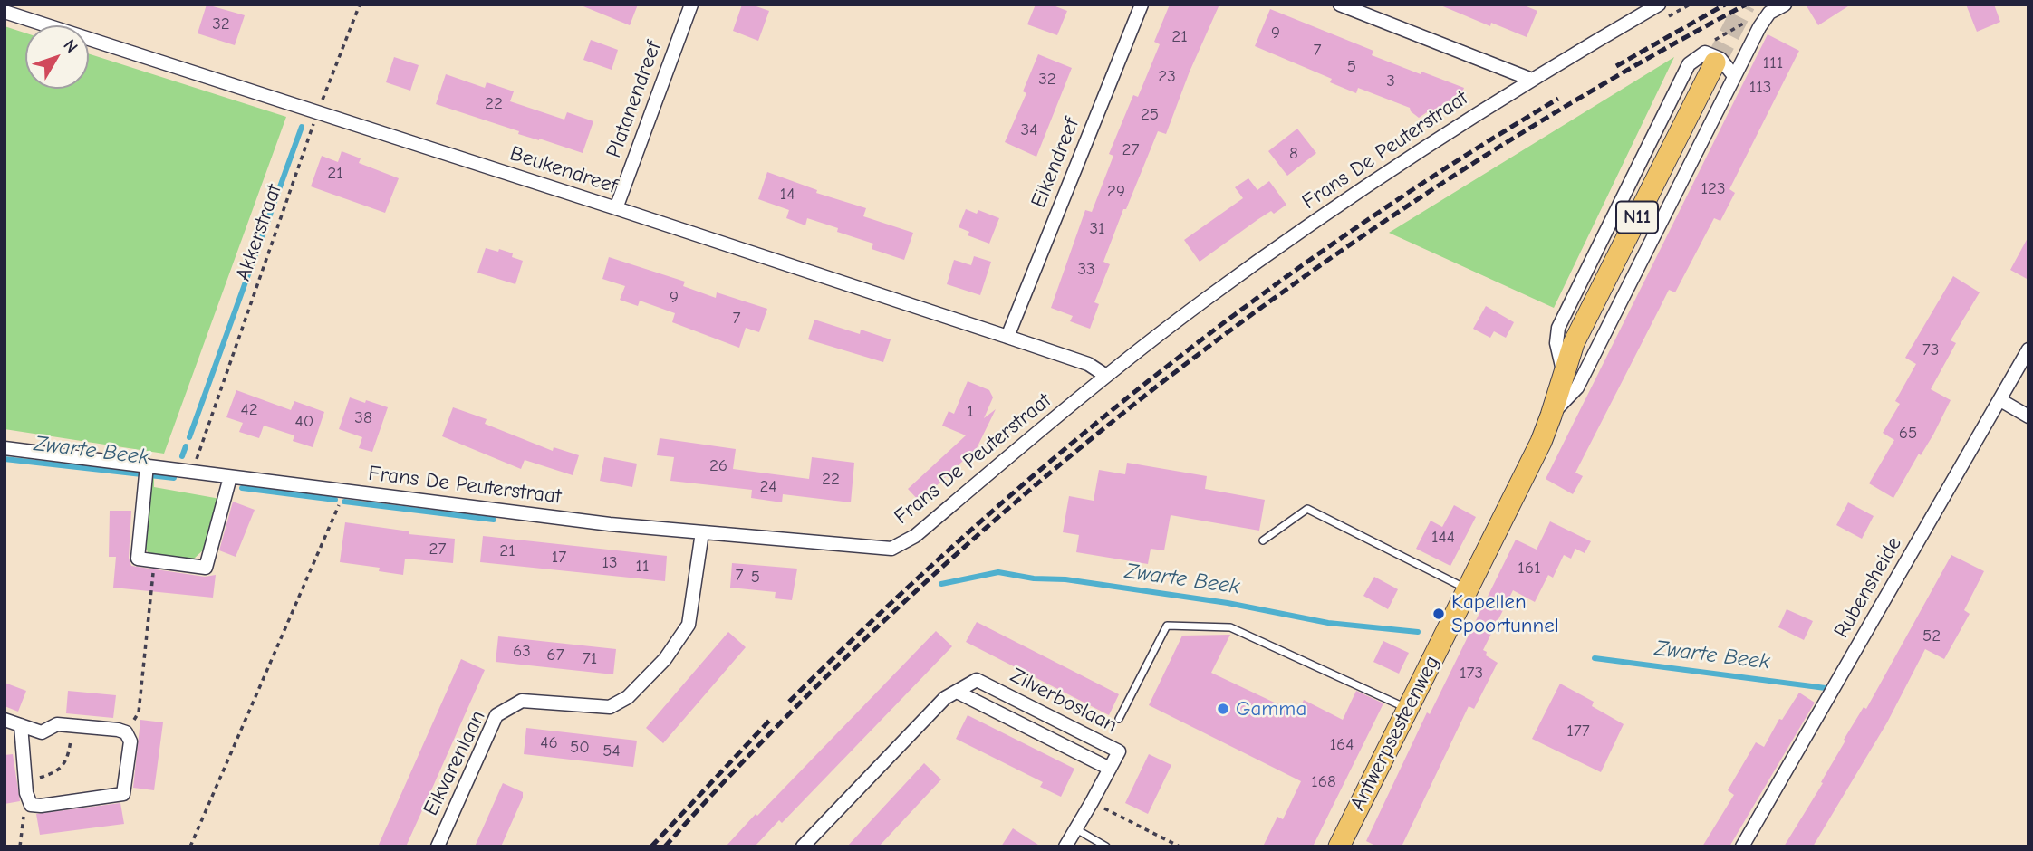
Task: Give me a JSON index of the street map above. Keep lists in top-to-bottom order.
{
  "streets": {
    "main road": ["N11", "Antwerpsesteenweg"],
    "street": [
      "Platanendreef",
      "Frans De Peuterstraat",
      "Eikendreef",
      "Beukendreef",
      "Rubensheide",
      "Zilverboslaan",
      "Eikvarenlaan"
    ],
    "path": ["Akkerstraat"]
  },
  "crossings": [
    ["Platanendreef", "Beukendreef"],
    ["Frans De Peuterstraat", "Beukendreef"],
    ["Frans De Peuterstraat", "Akkerstraat"],
    ["Frans De Peuterstraat", "Eikvarenlaan"],
    ["Eikendreef", "Beukendreef"],
    ["Beukendreef", "Akkerstraat"]
  ],
  "water": ["Zwarte Beek"],
  "places": ["Kapellen Spoortunnel", "Gamma"],
  "house_numbers": [
    "32",
    "9",
    "21",
    "7",
    "111",
    "5",
    "23",
    "32",
    "3",
    "113",
    "22",
    "25",
    "34",
    "27",
    "8",
    "21",
    "123",
    "29",
    "14",
    "31",
    "33",
    "9",
    "7",
    "73",
    "42",
    "1",
    "38",
    "40",
    "65",
    "26",
    "22",
    "24",
    "144",
    "27",
    "21",
    "17",
    "13",
    "11",
    "161",
    "7",
    "5",
    "52",
    "63",
    "67",
    "71",
    "173",
    "177",
    "46",
    "164",
    "50",
    "54",
    "168"
  ],
  "north": "top right"
}
